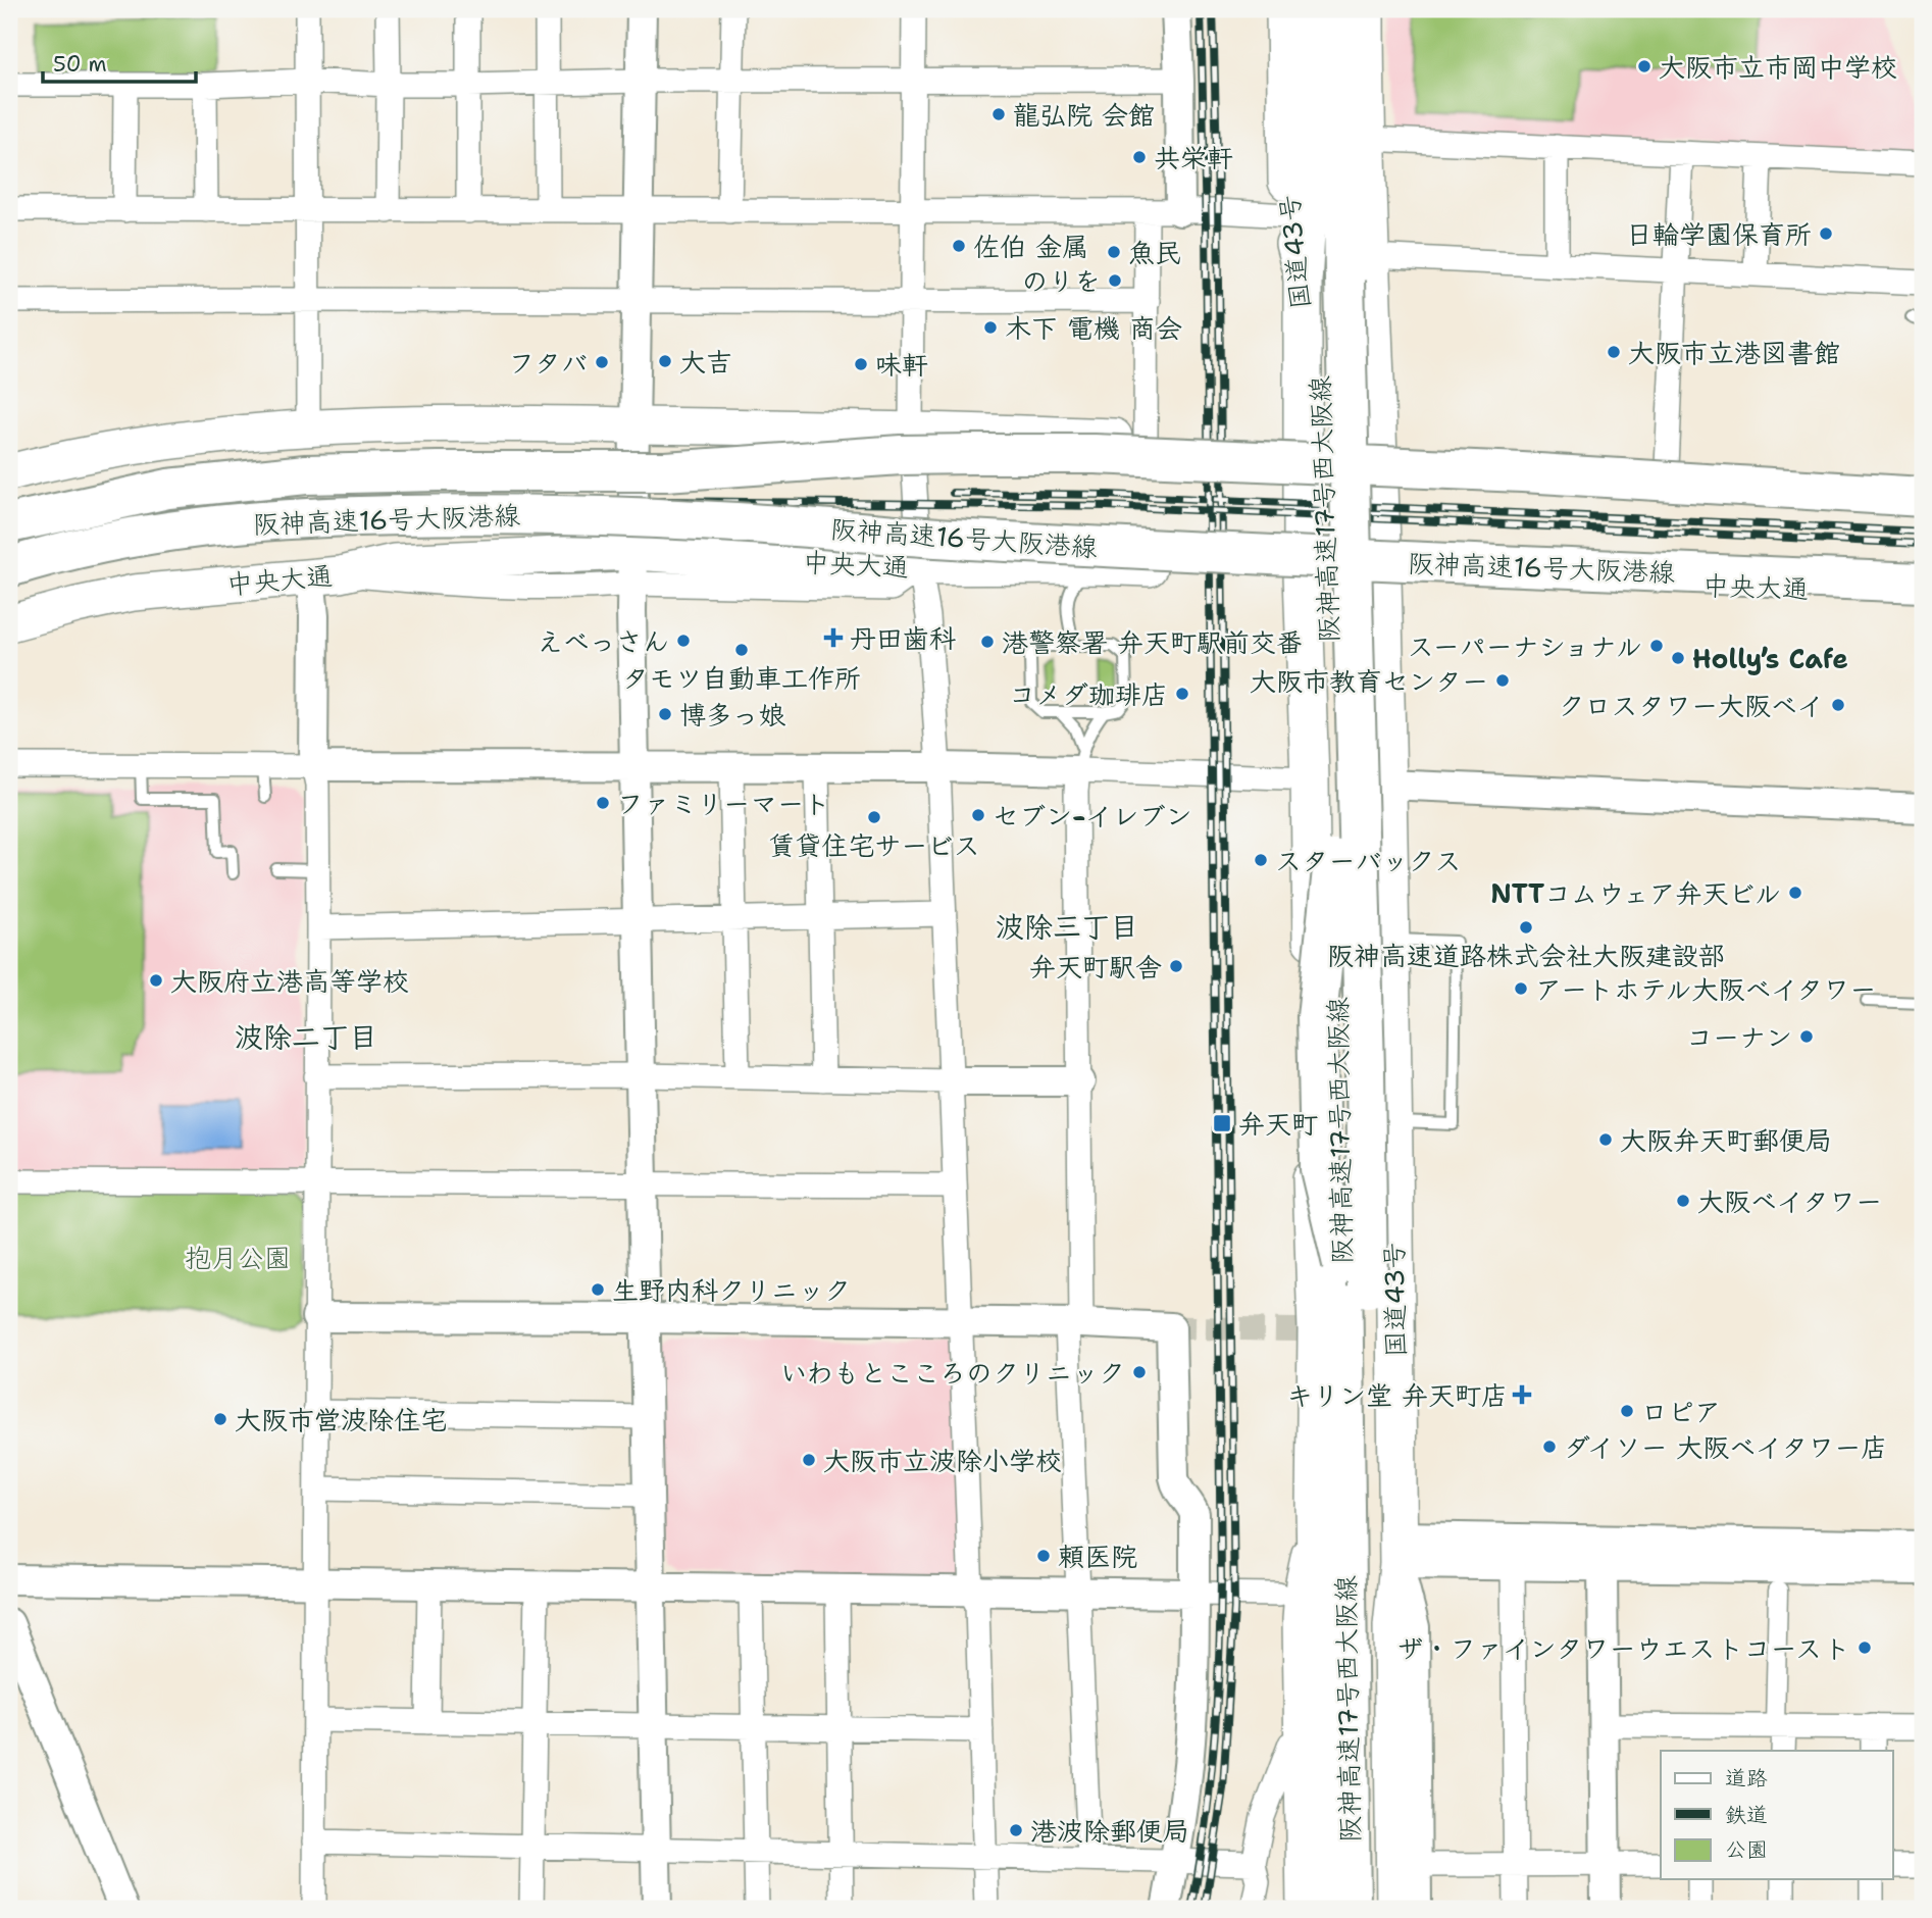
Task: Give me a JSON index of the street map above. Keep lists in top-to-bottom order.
{
  "streets": {
    "highway": ["国道43号", "阪神高速17号西大阪線", "阪神高速16号大阪港線"],
    "main road": ["中央大通"]
  },
  "crossings": [
    ["国道43号", "中央大通"]
  ],
  "districts": ["波除三丁目", "波除二丁目"],
  "parks": ["抱月公園"],
  "places": {
    "other": [
      "大阪市立市岡中学校",
      "龍弘院 会館",
      "共栄軒",
      "日輪学園保育所",
      "佐伯 金属",
      "魚民",
      "のりを",
      "木下 電機 商会",
      "大阪市立港図書館",
      "大吉",
      "フタバ",
      "味軒",
      "えべっさん",
      "港警察署 弁天町駅前交番",
      "スーパーナショナル",
      "タモツ自動車工作所",
      "Holly’s Cafe",
      "大阪市教育センター",
      "コメダ珈琲店",
      "クロスタワー大阪ベイ",
      "博多っ娘",
      "ファミリーマート",
      "セブン-イレブン",
      "賃貸住宅サービス",
      "スターバックス",
      "NTTコムウェア弁天ビル",
      "阪神高速道路株式会社大阪建設部",
      "弁天町駅舎",
      "大阪府立港高等学校",
      "アートホテル大阪ベイタワー",
      "コーナン",
      "大阪弁天町郵便局",
      "大阪ベイタワー",
      "生野内科クリニック",
      "いわもとこころのクリニック",
      "ロピア",
      "大阪市営波除住宅",
      "ダイソー 大阪ベイタワー店",
      "大阪市立波除小学校",
      "頼医院",
      "ザ・ファインタワーウエストコースト",
      "港波除郵便局"
    ],
    "health": ["丹田歯科", "キリン堂 弁天町店"],
    "transit": ["弁天町"]
  },
  "legend": ["道路", "鉄道", "公園"],
  "scale_bar": "50 m"
}
